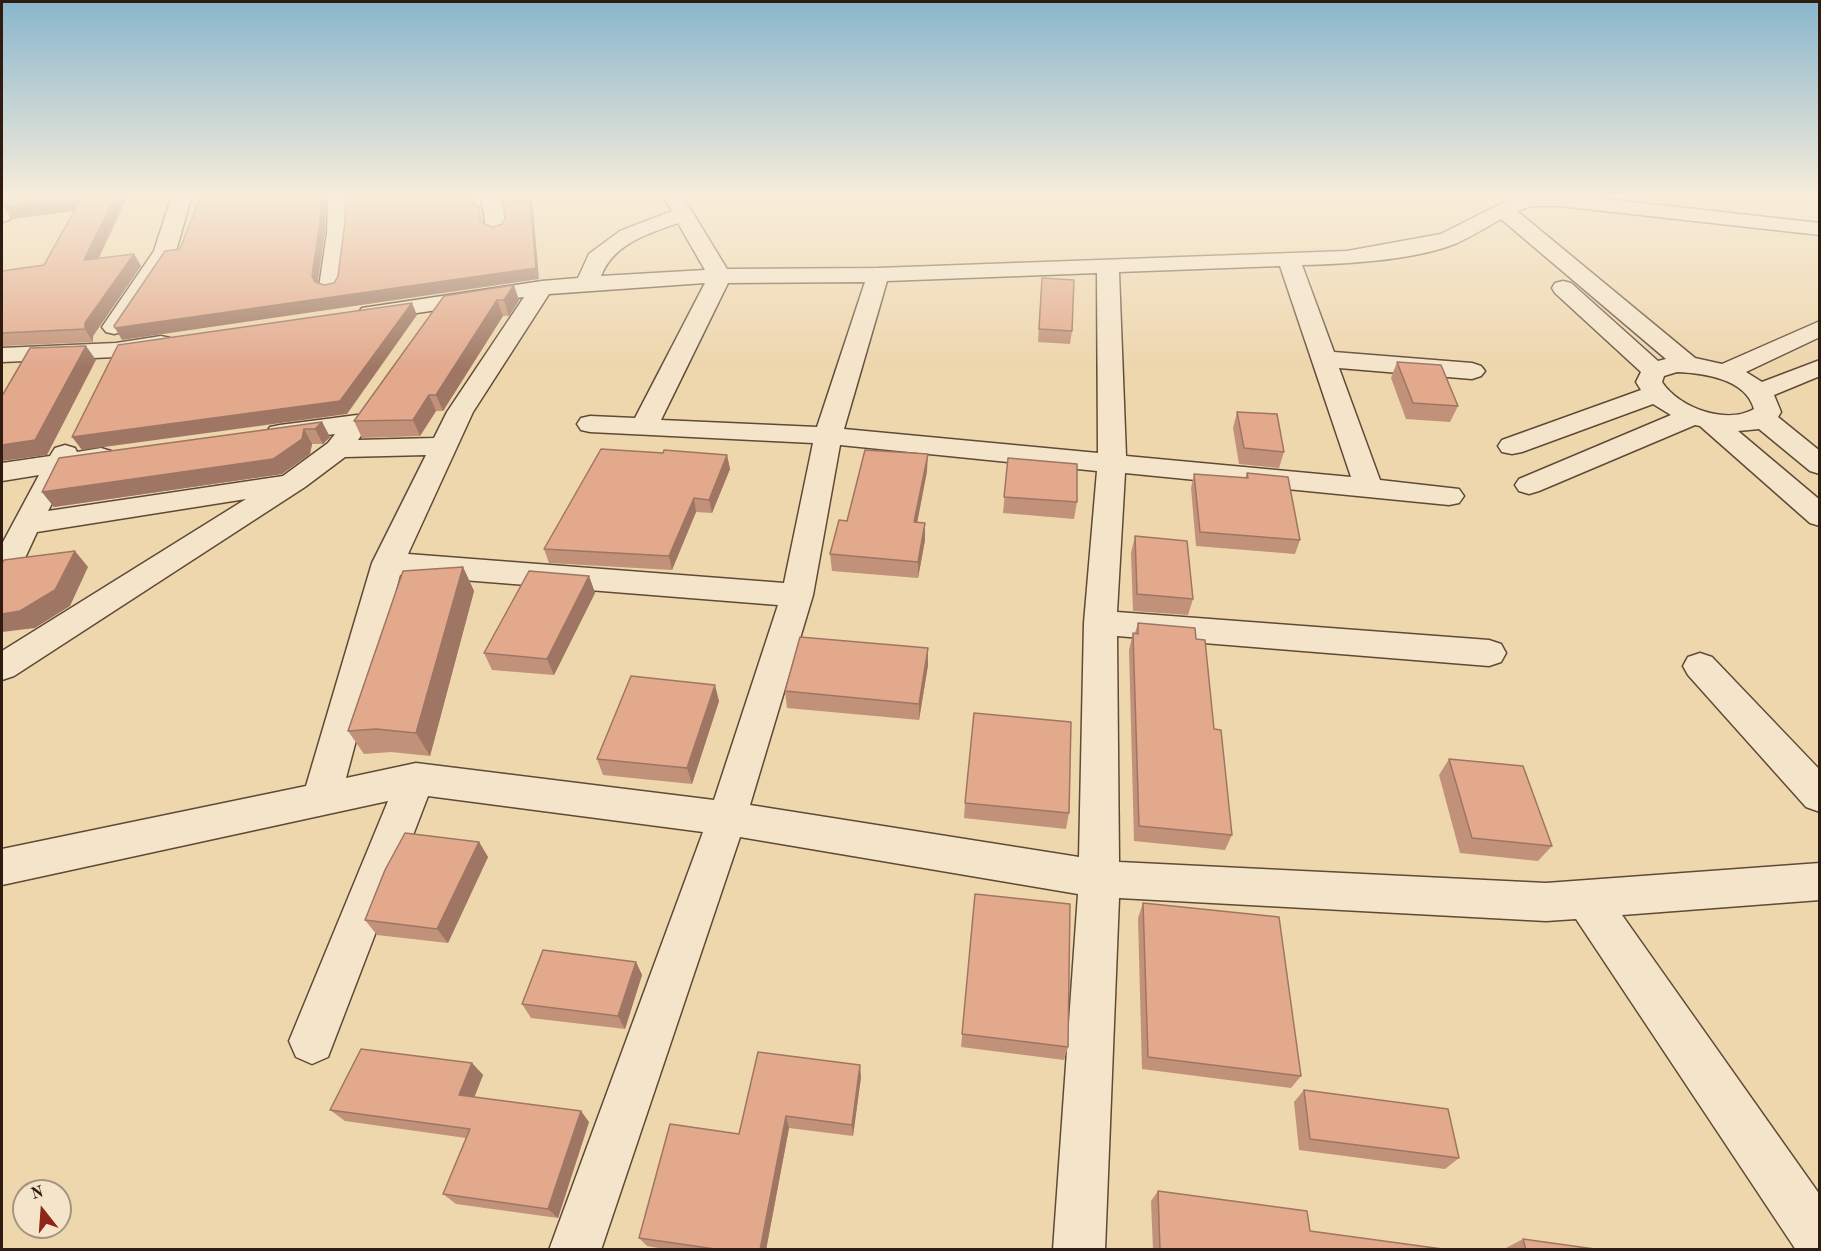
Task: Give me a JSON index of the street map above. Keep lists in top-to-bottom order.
{
  "north": "top"
}
